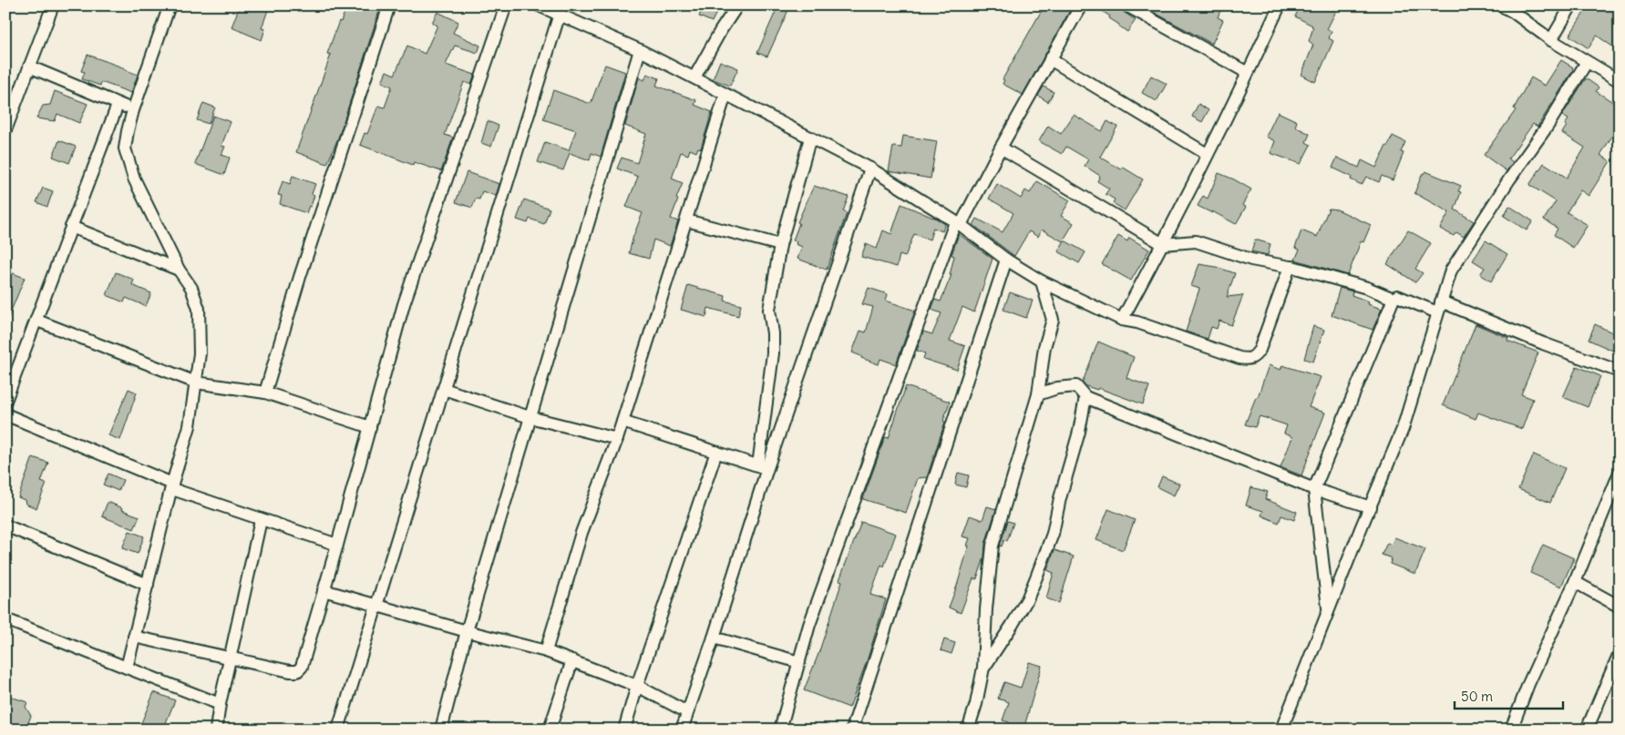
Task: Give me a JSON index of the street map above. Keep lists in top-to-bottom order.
{
  "scale_bar": "50 m"
}
